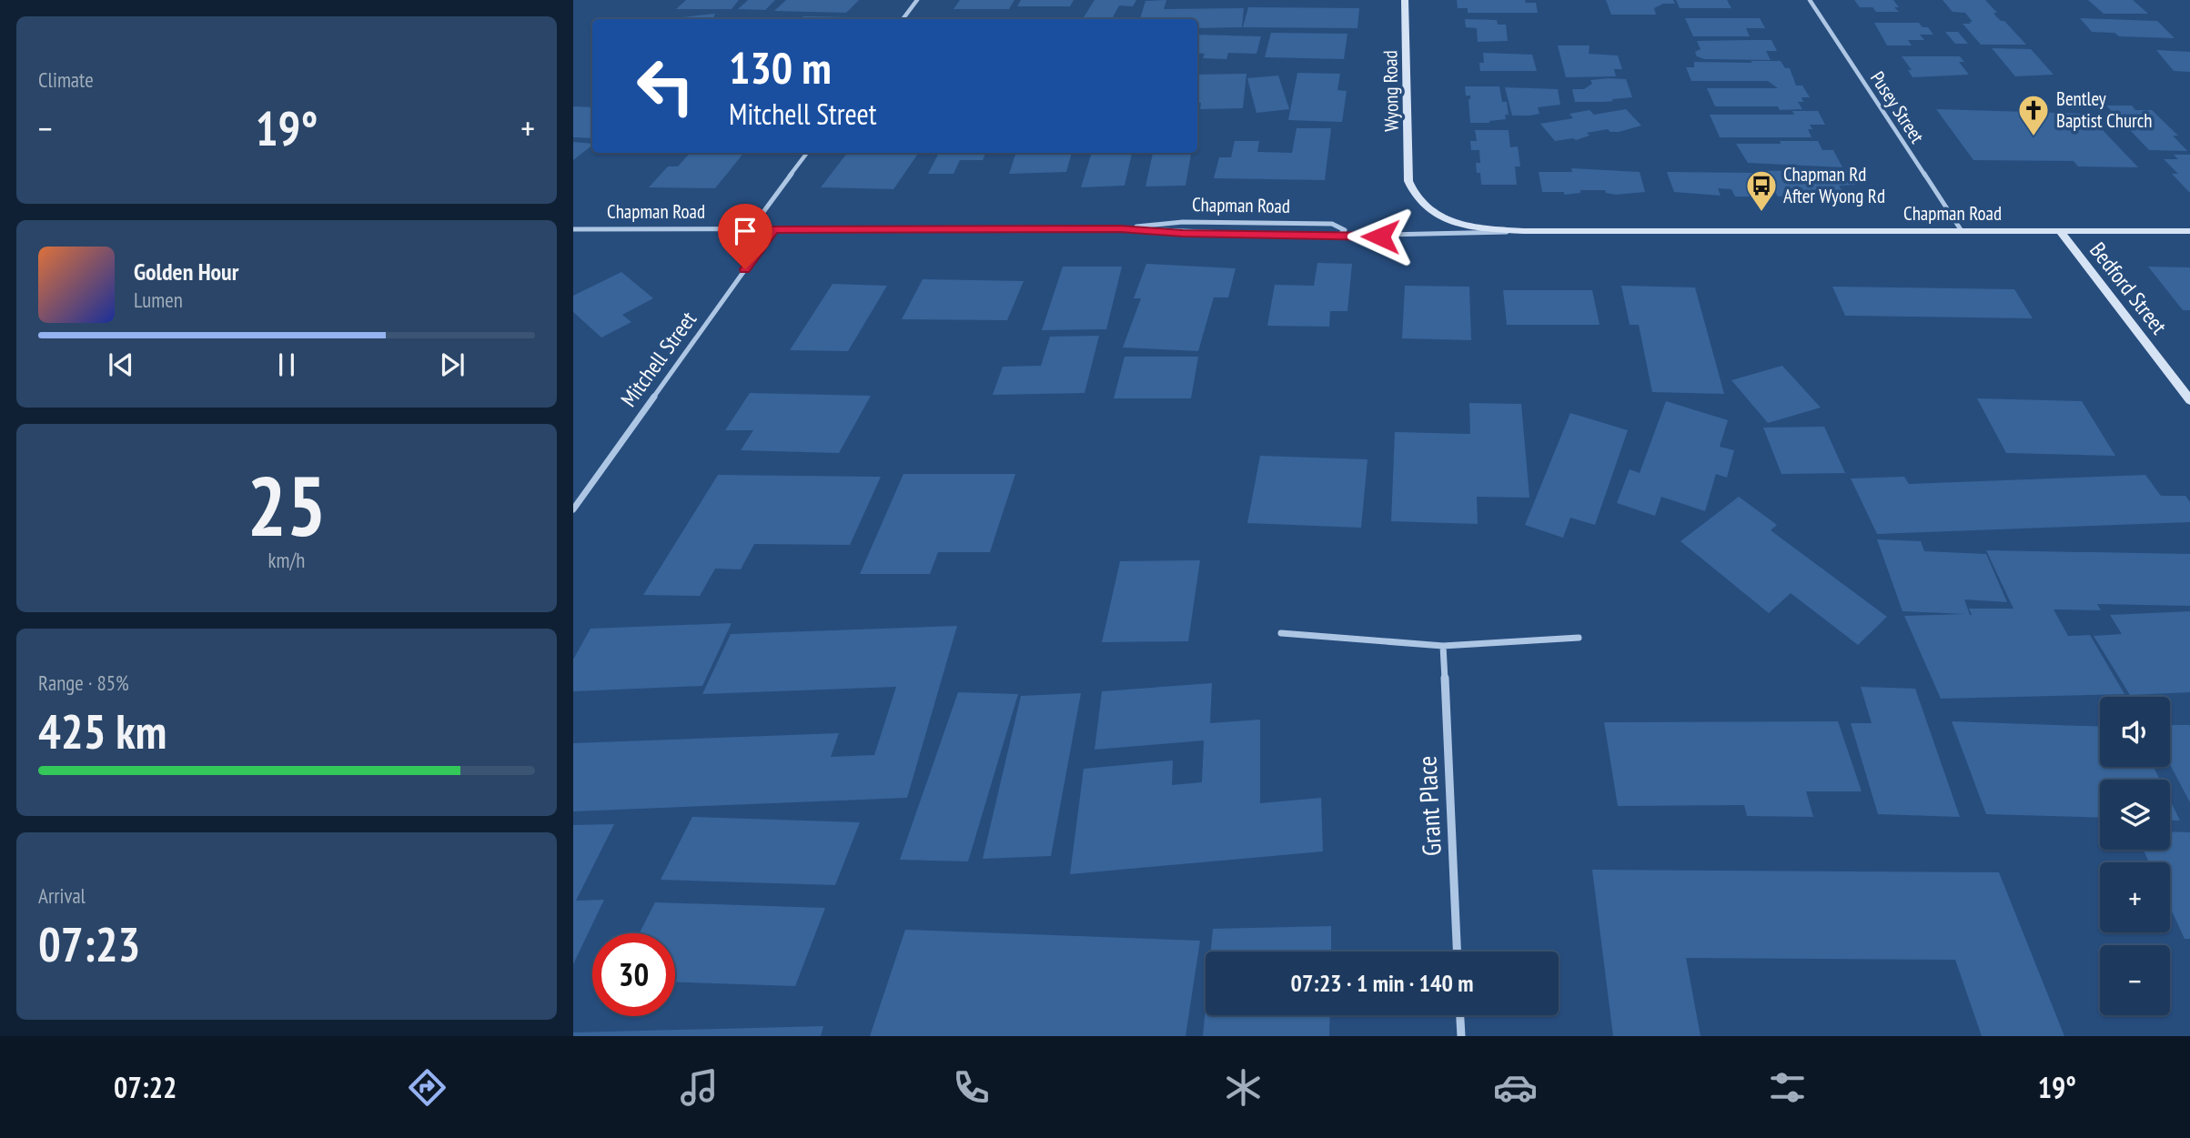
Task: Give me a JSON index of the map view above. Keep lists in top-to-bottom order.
{
  "streets": {
    "street": [
      "Wyong Road",
      "Pusey Street",
      "Chapman Road",
      "Bedford Street",
      "Mitchell Street",
      "Grant Place"
    ]
  },
  "crossings": [
    ["Wyong Road", "Chapman Road"],
    ["Pusey Street", "Chapman Road"],
    ["Chapman Road", "Bedford Street"],
    ["Chapman Road", "Mitchell Street"]
  ],
  "places": {
    "church": ["Bentley Baptist Church"],
    "bus stop": ["Chapman Rd After Wyong Rd"]
  },
  "page": {
    "tile": [
      "Climate",
      ["25", "km/h"],
      ["Range · 85%", "425 km"],
      ["Arrival", "07:23"]
    ],
    "turn": ["130 m", "Mitchell Street"],
    "heat": ["−", "19°", "+"],
    "song": ["Golden Hour", "Lumen"],
    "map_buttons": ["+", "−"],
    "limit": "30",
    "trip": "07:23 · 1 min · 140 m",
    "tabs": ["07:22", "19°"]
  }
}
